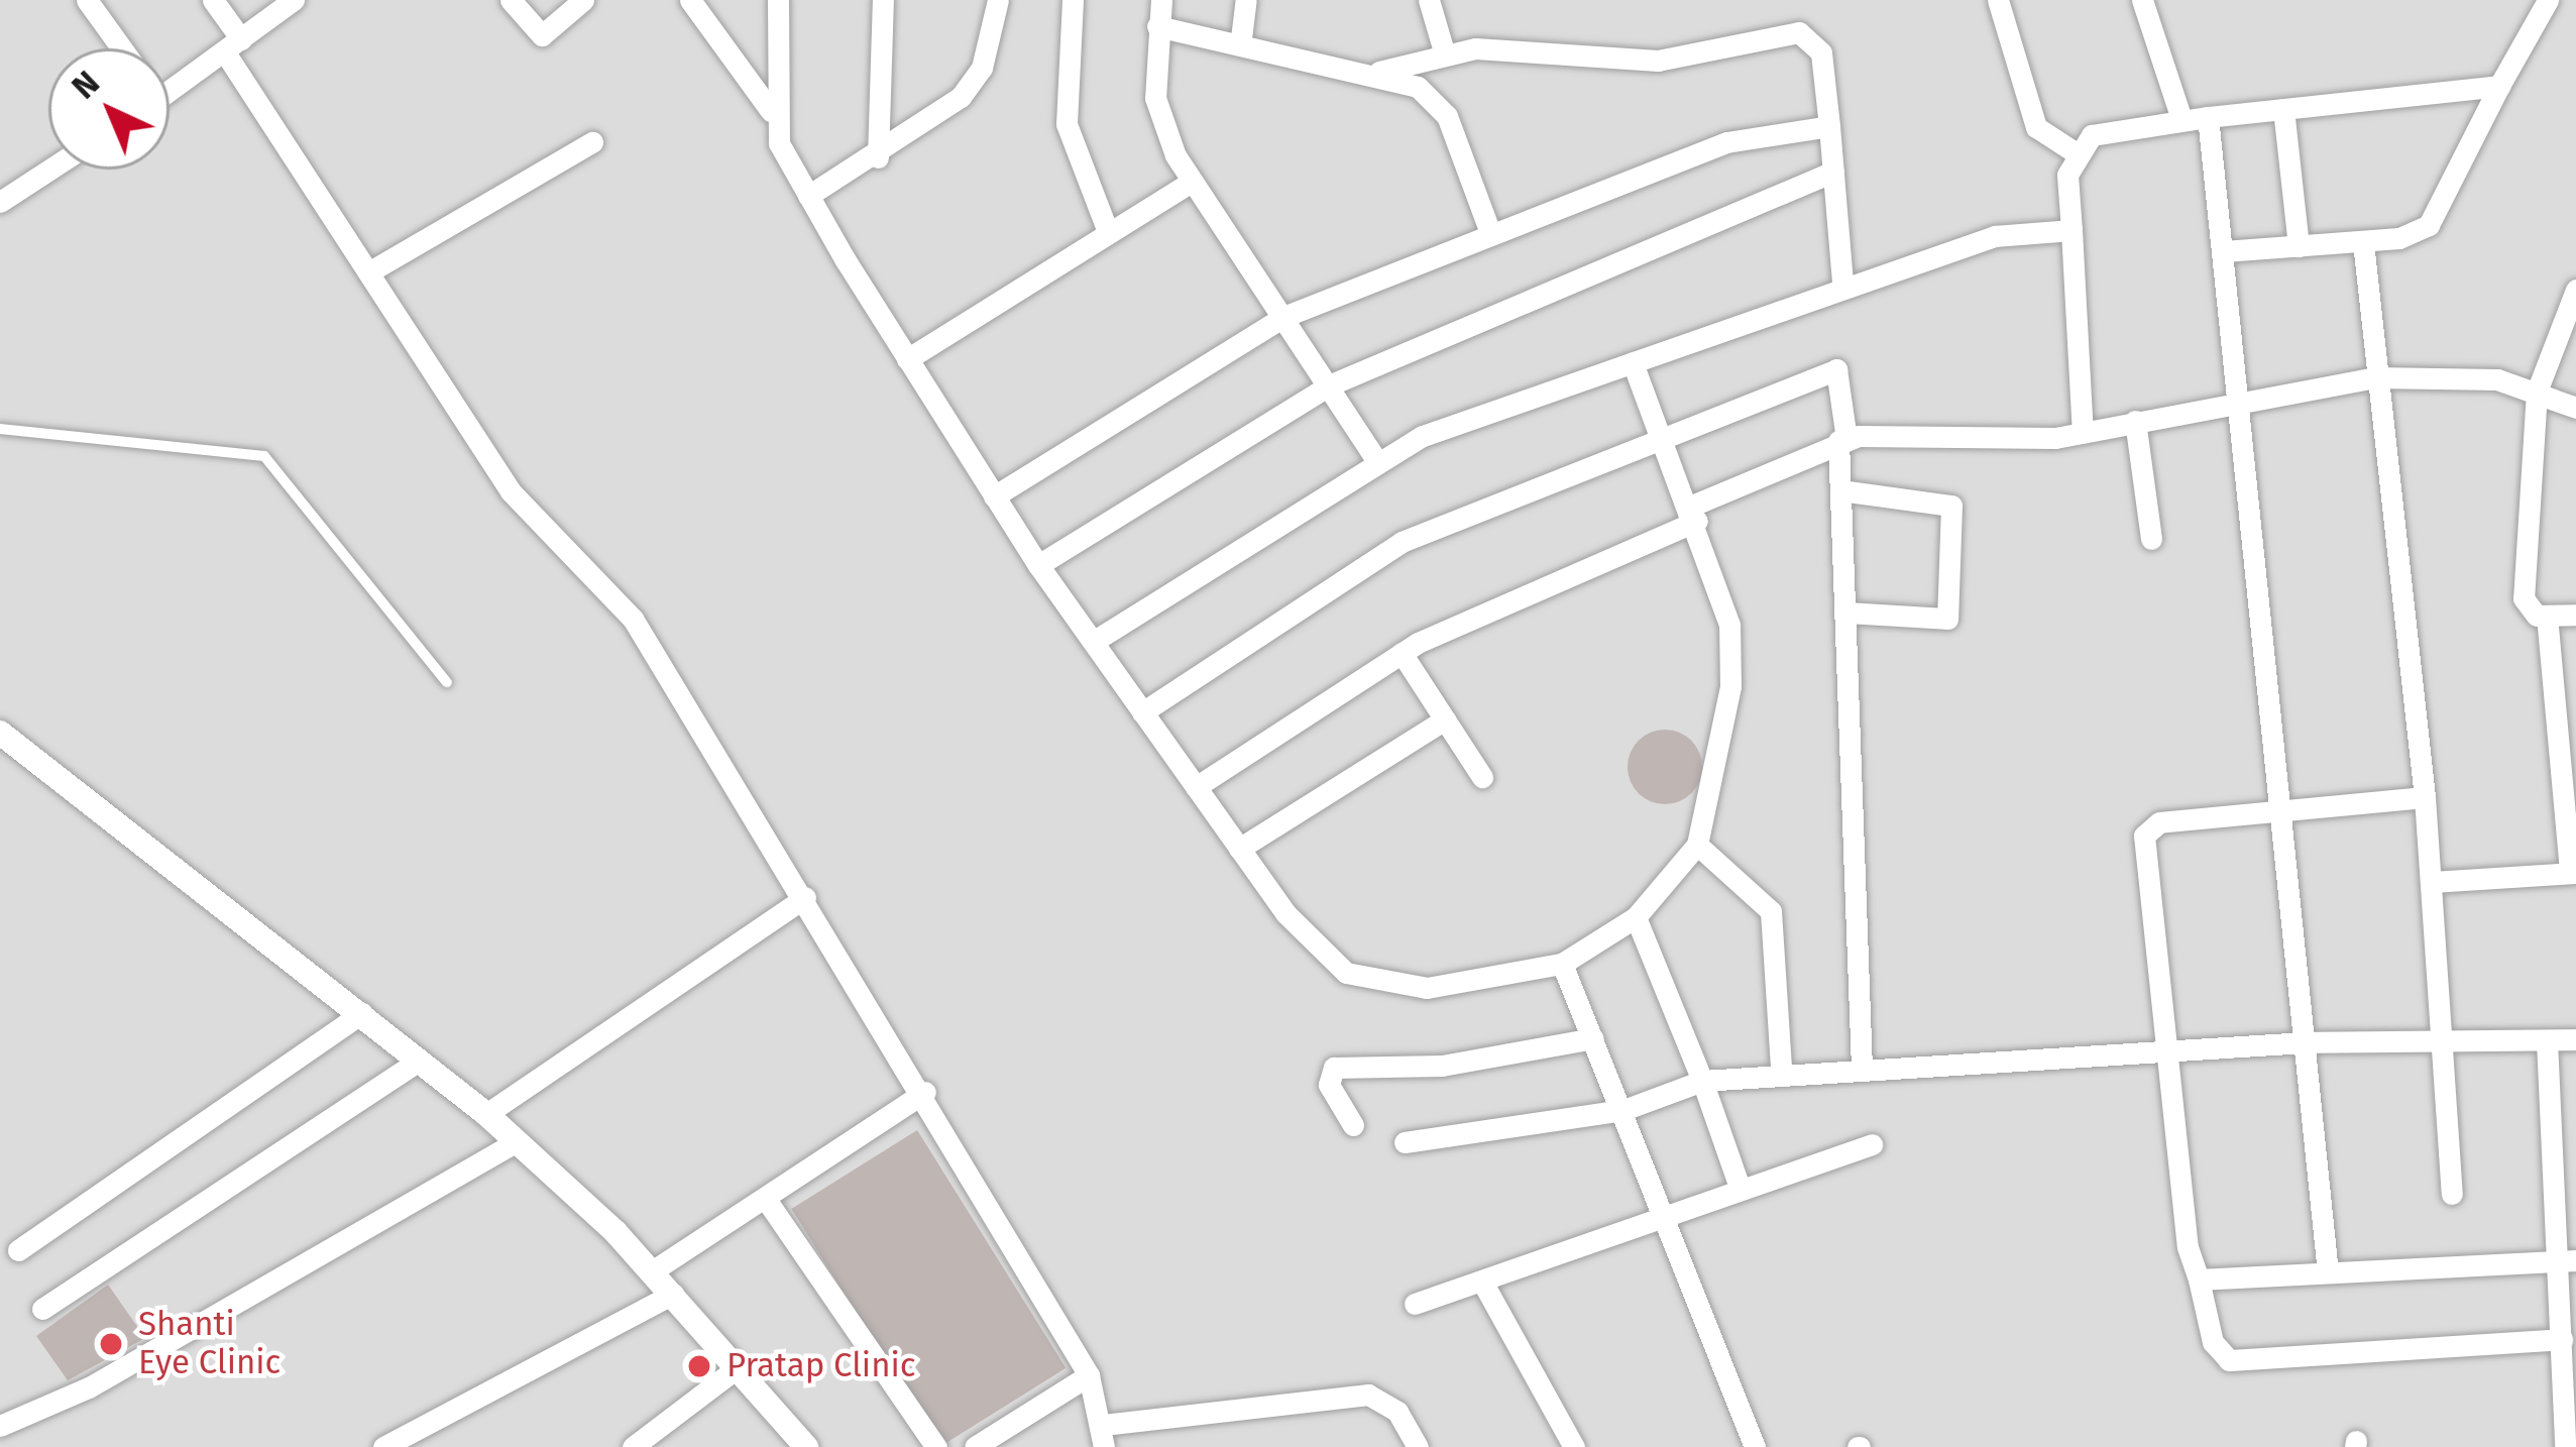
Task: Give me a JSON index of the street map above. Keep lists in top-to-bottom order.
{
  "places": ["Shanti Eye Clinic", "Pratap Clinic"],
  "north": "top left"
}
